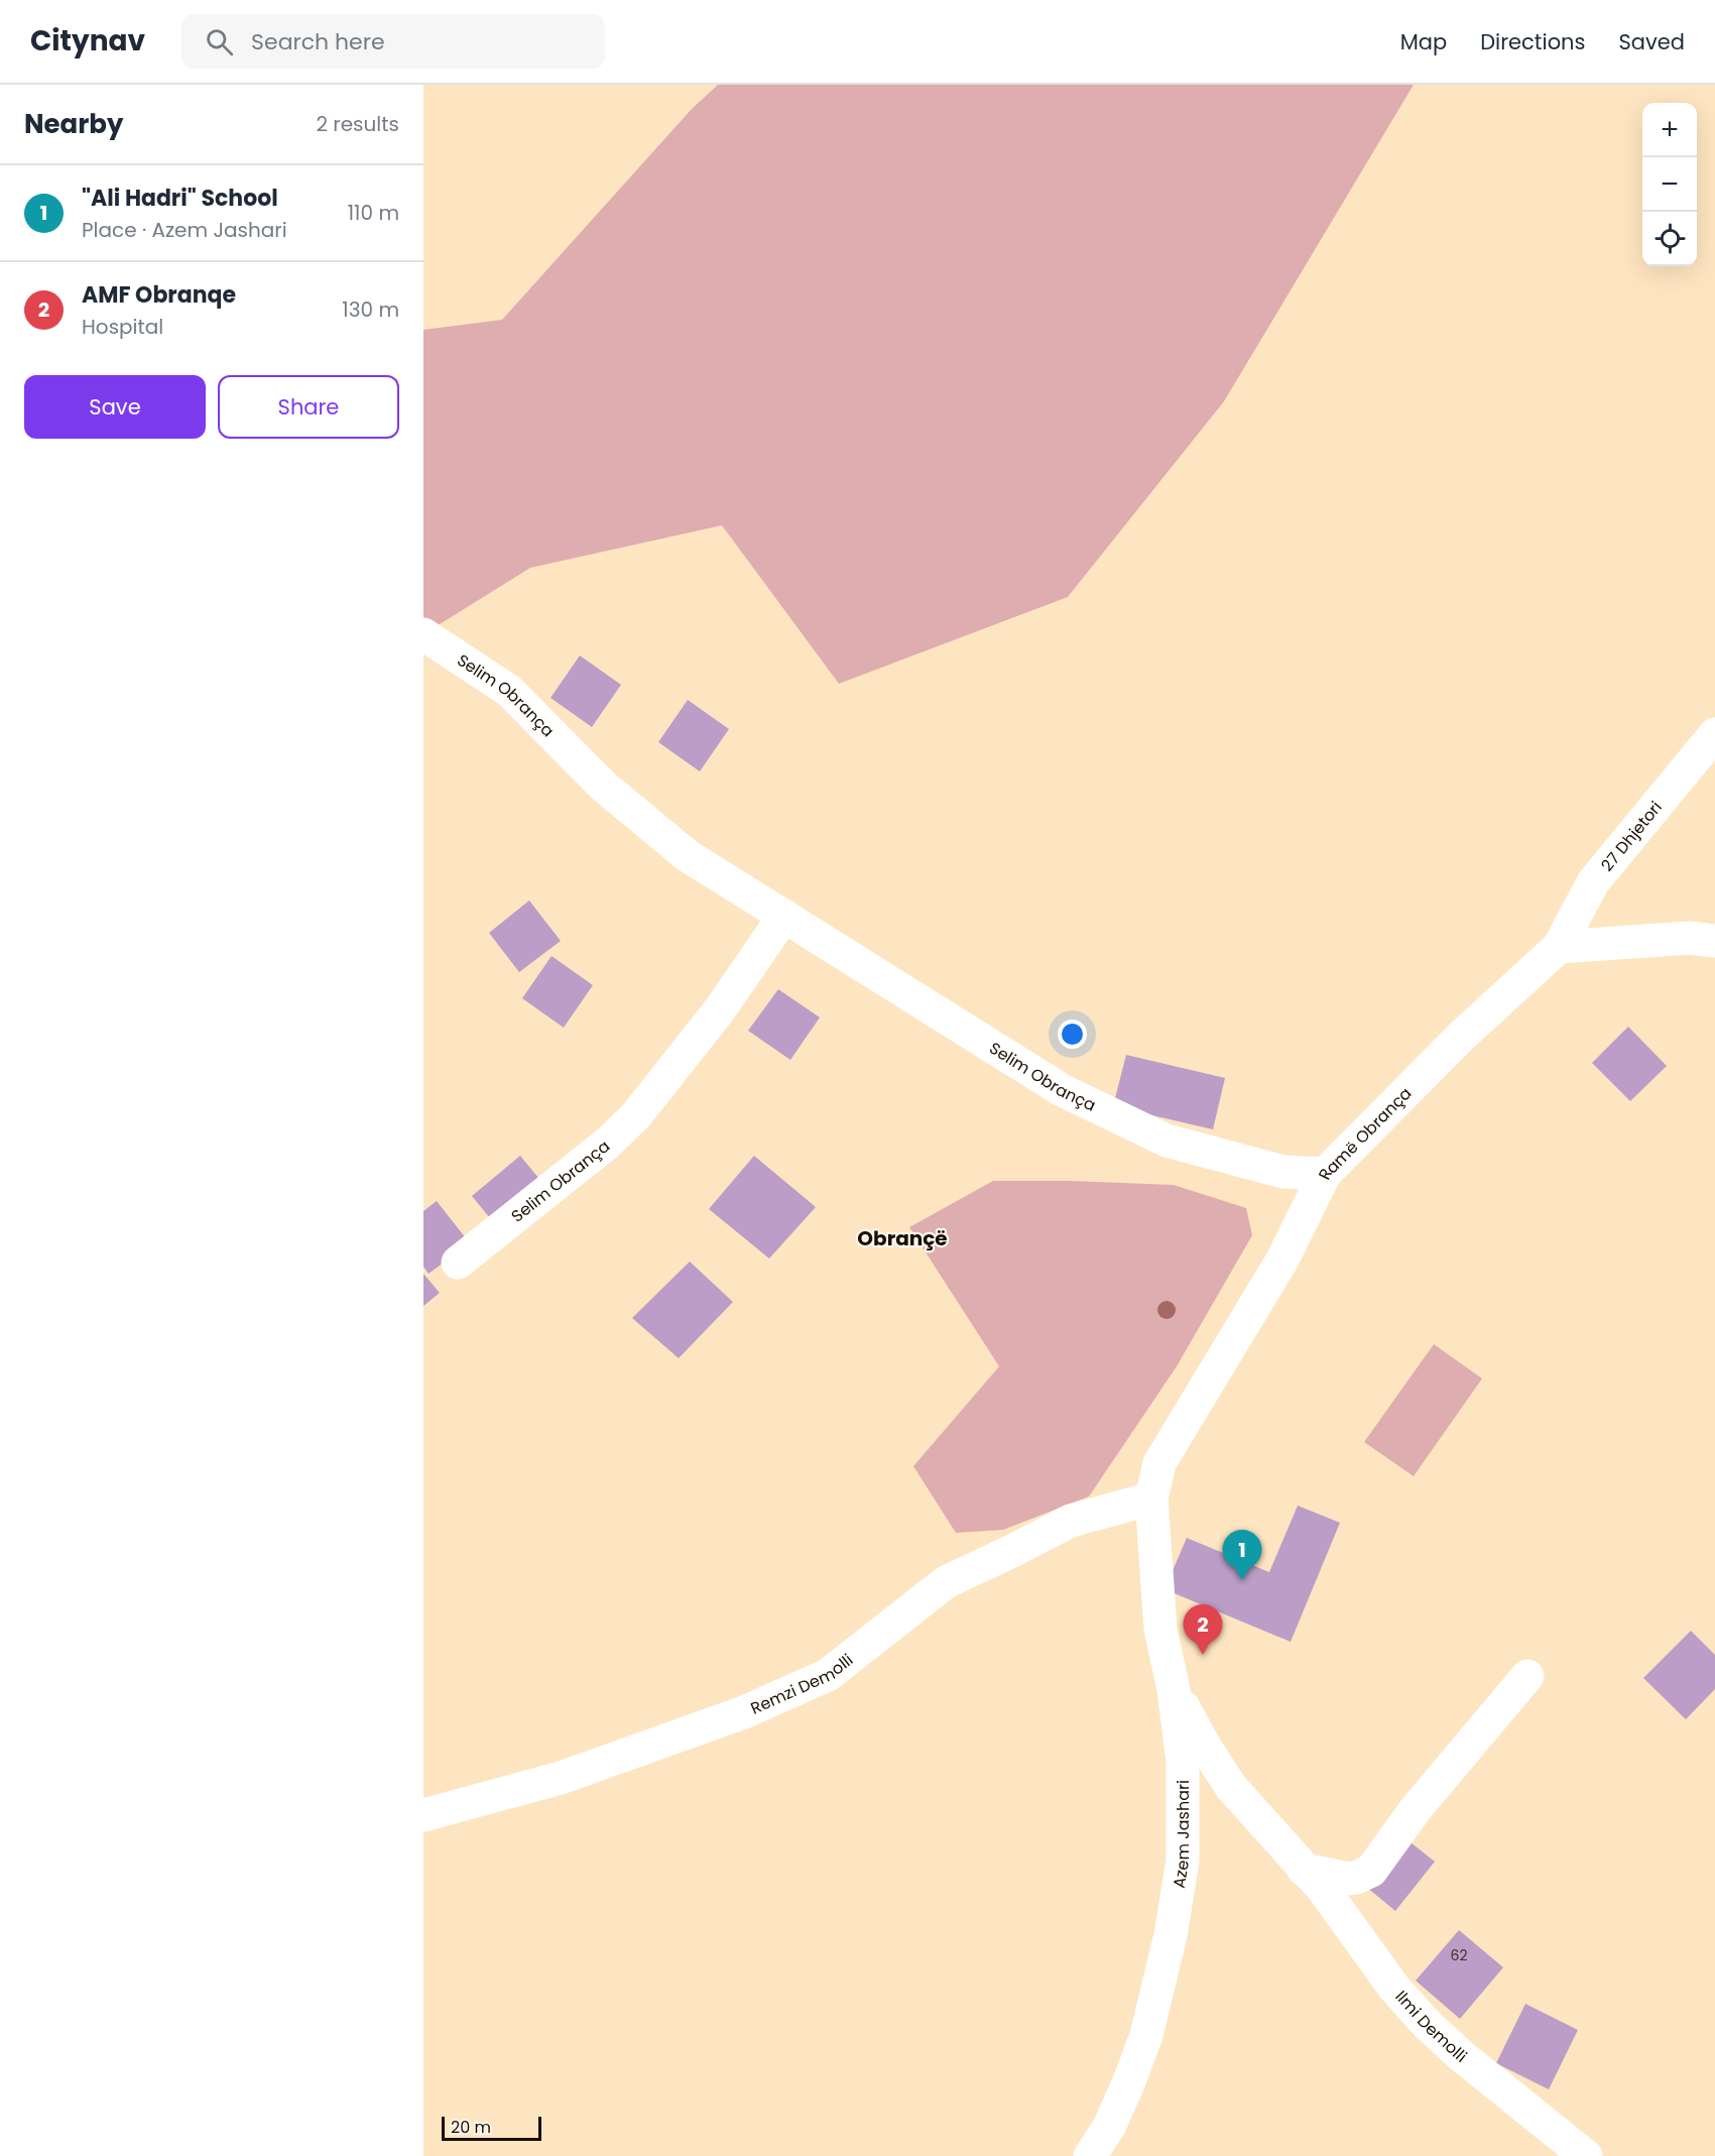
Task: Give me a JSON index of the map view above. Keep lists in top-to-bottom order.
{
  "streets": {
    "street": [
      "Selim Obrança",
      "27 Dhjetori",
      "Ramë Obrança",
      "Remzi Demolli",
      "Azem Jashari",
      "Ilmi Demolli"
    ]
  },
  "crossings": [
    ["Selim Obrança", "Ramë Obrança"],
    ["27 Dhjetori", "Ramë Obrança"],
    ["Ramë Obrança", "Remzi Demolli"],
    ["Ramë Obrança", "Azem Jashari"],
    ["Remzi Demolli", "Azem Jashari"],
    ["Azem Jashari", "Ilmi Demolli"]
  ],
  "districts": ["Obrançë"],
  "house_numbers": ["62"],
  "scale_bar": "20 m",
  "page": {
    "header": "Citynav",
    "search": "Search here",
    "nav": ["Map", "Directions", "Saved"],
    "heading": ["Nearby", "2 results"],
    "map_buttons": ["+", "−"],
    "list": [
      {
        "mark": "1",
        "name": "\"Ali Hadri\" School",
        "note": "Place · Azem Jashari",
        "value": "110 m"
      },
      {
        "mark": "2",
        "name": "AMF Obranqe",
        "note": "Hospital",
        "value": "130 m"
      }
    ],
    "buttons": ["Save", "Share"],
    "pins": ["1", "2"],
    "scale": "20 m"
  }
}
